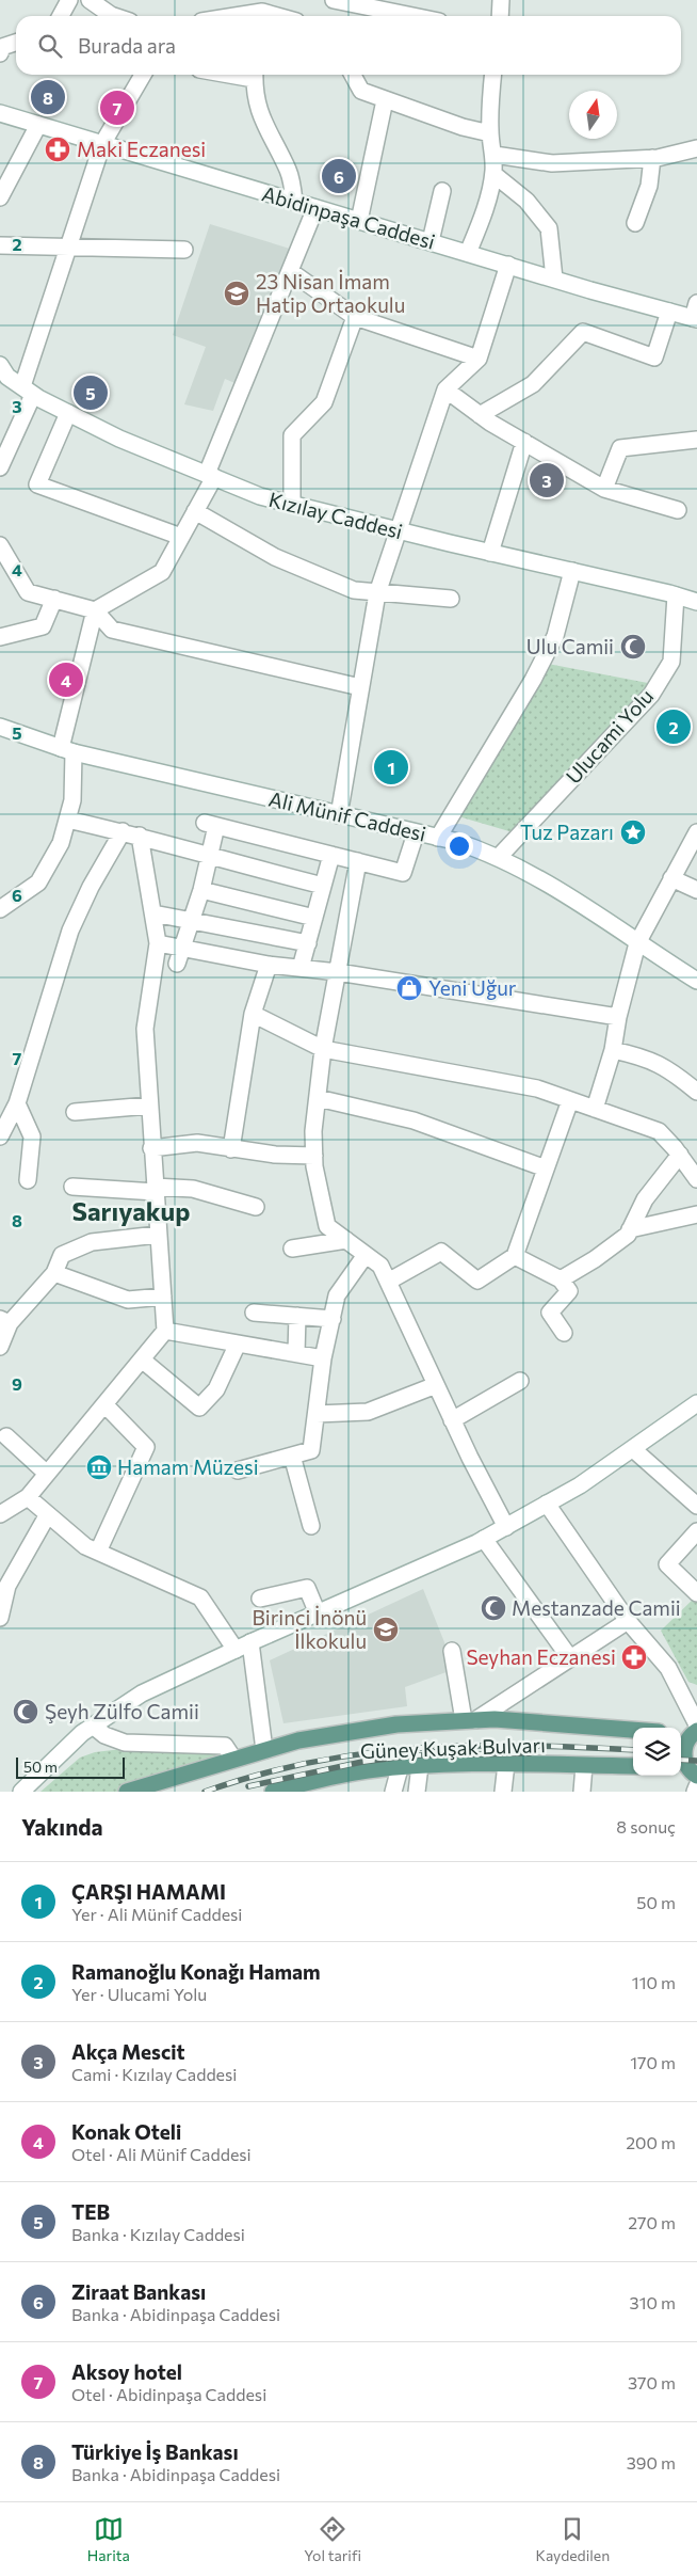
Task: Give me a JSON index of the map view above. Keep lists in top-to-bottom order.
{
  "streets": {
    "main road": ["Güney Kuşak Bulvarı"],
    "street": [
      "Abidinpaşa Caddesi",
      "Kızılay Caddesi",
      "Ulucami Yolu",
      "Ali Münif Caddesi"
    ]
  },
  "crossings": [
    ["Kızılay Caddesi", "Ulucami Yolu"],
    ["Ulucami Yolu", "Ali Münif Caddesi"]
  ],
  "districts": ["Sarıyakup"],
  "places": {
    "pharmacy": ["Maki Eczanesi", "Seyhan Eczanesi"],
    "school or university": ["23 Nisan İmam Hatip Ortaokulu", "Birinci İnönü İlkokulu"],
    "mosque": ["Ulu Camii", "Mestanzade Camii", "Şeyh Zülfo Camii"],
    "place": ["Tuz Pazarı"],
    "shop": ["Yeni Uğur"],
    "museum": ["Hamam Müzesi"]
  },
  "scale_bar": "50 m",
  "north": "top",
  "page": {
    "search": "Burada ara",
    "pins": [
      "8",
      "7",
      "6",
      "5",
      "3",
      "4",
      "2",
      "1"
    ],
    "scale": "50 m",
    "heading": ["Yakında", "8 sonuç"],
    "list": [
      {
        "mark": "1",
        "name": "ÇARŞI HAMAMI",
        "note": "Yer · Ali Münif Caddesi",
        "value": "50 m"
      },
      {
        "mark": "2",
        "name": "Ramanoğlu Konağı Hamam",
        "note": "Yer · Ulucami Yolu",
        "value": "110 m"
      },
      {
        "mark": "3",
        "name": "Akça Mescit",
        "note": "Cami · Kızılay Caddesi",
        "value": "170 m"
      },
      {
        "mark": "4",
        "name": "Konak Oteli",
        "note": "Otel · Ali Münif Caddesi",
        "value": "200 m"
      },
      {
        "mark": "5",
        "name": "TEB",
        "note": "Banka · Kızılay Caddesi",
        "value": "270 m"
      },
      {
        "mark": "6",
        "name": "Ziraat Bankası",
        "note": "Banka · Abidinpaşa Caddesi",
        "value": "310 m"
      },
      {
        "mark": "7",
        "name": "Aksoy hotel",
        "note": "Otel · Abidinpaşa Caddesi",
        "value": "370 m"
      },
      {
        "mark": "8",
        "name": "Türkiye İş Bankası",
        "note": "Banka · Abidinpaşa Caddesi",
        "value": "390 m"
      }
    ],
    "nav": ["Harita", "Yol tarifi", "Kaydedilen"]
  },
  "grid": {
    "rows": [
      "2",
      "3",
      "4",
      "5",
      "6",
      "7",
      "8",
      "9"
    ]
  }
}
